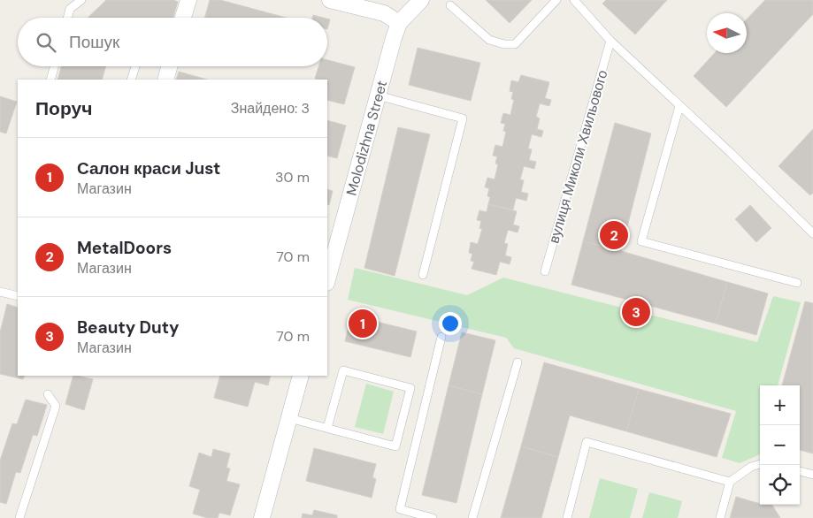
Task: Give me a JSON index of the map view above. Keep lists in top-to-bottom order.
{
  "streets": {
    "street": ["Molodizhna Street"],
    "lane": ["вулиця Миколи Хвильового"]
  },
  "north": "left",
  "page": {
    "search": "Пошук",
    "heading": ["Поруч", "Знайдено: 3"],
    "list": [
      {
        "mark": "1",
        "name": "Салон краси Just",
        "note": "Магазин",
        "value": "30 m"
      },
      {
        "mark": "2",
        "name": "MetalDoors",
        "note": "Магазин",
        "value": "70 m"
      },
      {
        "mark": "3",
        "name": "Beauty Duty",
        "note": "Магазин",
        "value": "70 m"
      }
    ],
    "pins": ["2", "3", "1"],
    "map_buttons": ["+", "−"]
  }
}
